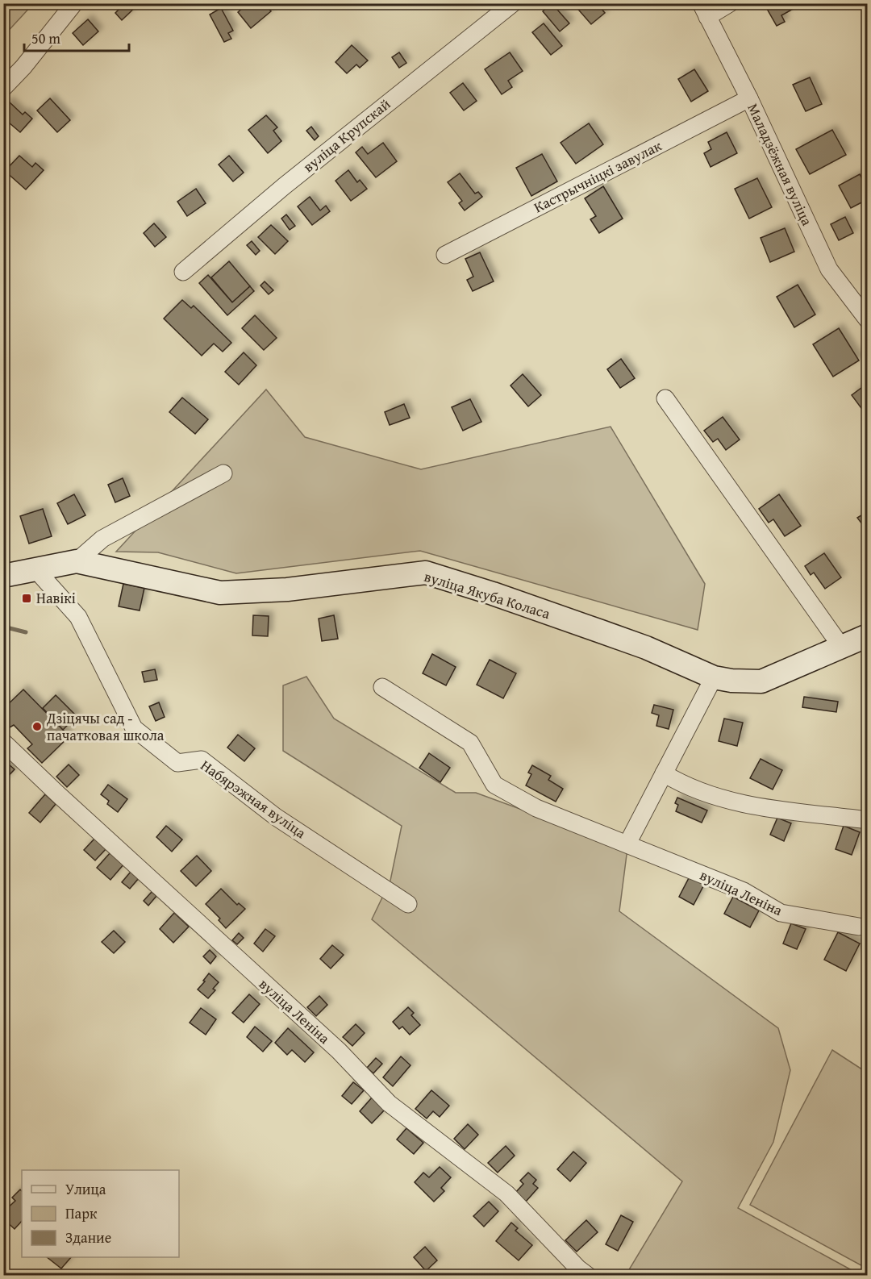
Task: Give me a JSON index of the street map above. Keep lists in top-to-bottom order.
{
  "streets": {
    "street": [
      "вуліца Крупскай",
      "Маладзёжная вуліца",
      "Кастрычніцкі завулак",
      "вуліца Якуба Коласа",
      "Набярэжная вуліца",
      "вуліца Леніна"
    ]
  },
  "crossings": [
    ["Маладзёжная вуліца", "Кастрычніцкі завулак"],
    ["вуліца Якуба Коласа", "Набярэжная вуліца"]
  ],
  "places": {
    "transit": ["Навікі"],
    "other": ["Дзіцячы сад - пачатковая школа"]
  },
  "legend": ["Улица", "Парк", "Здание"],
  "scale_bar": "50 m"
}
